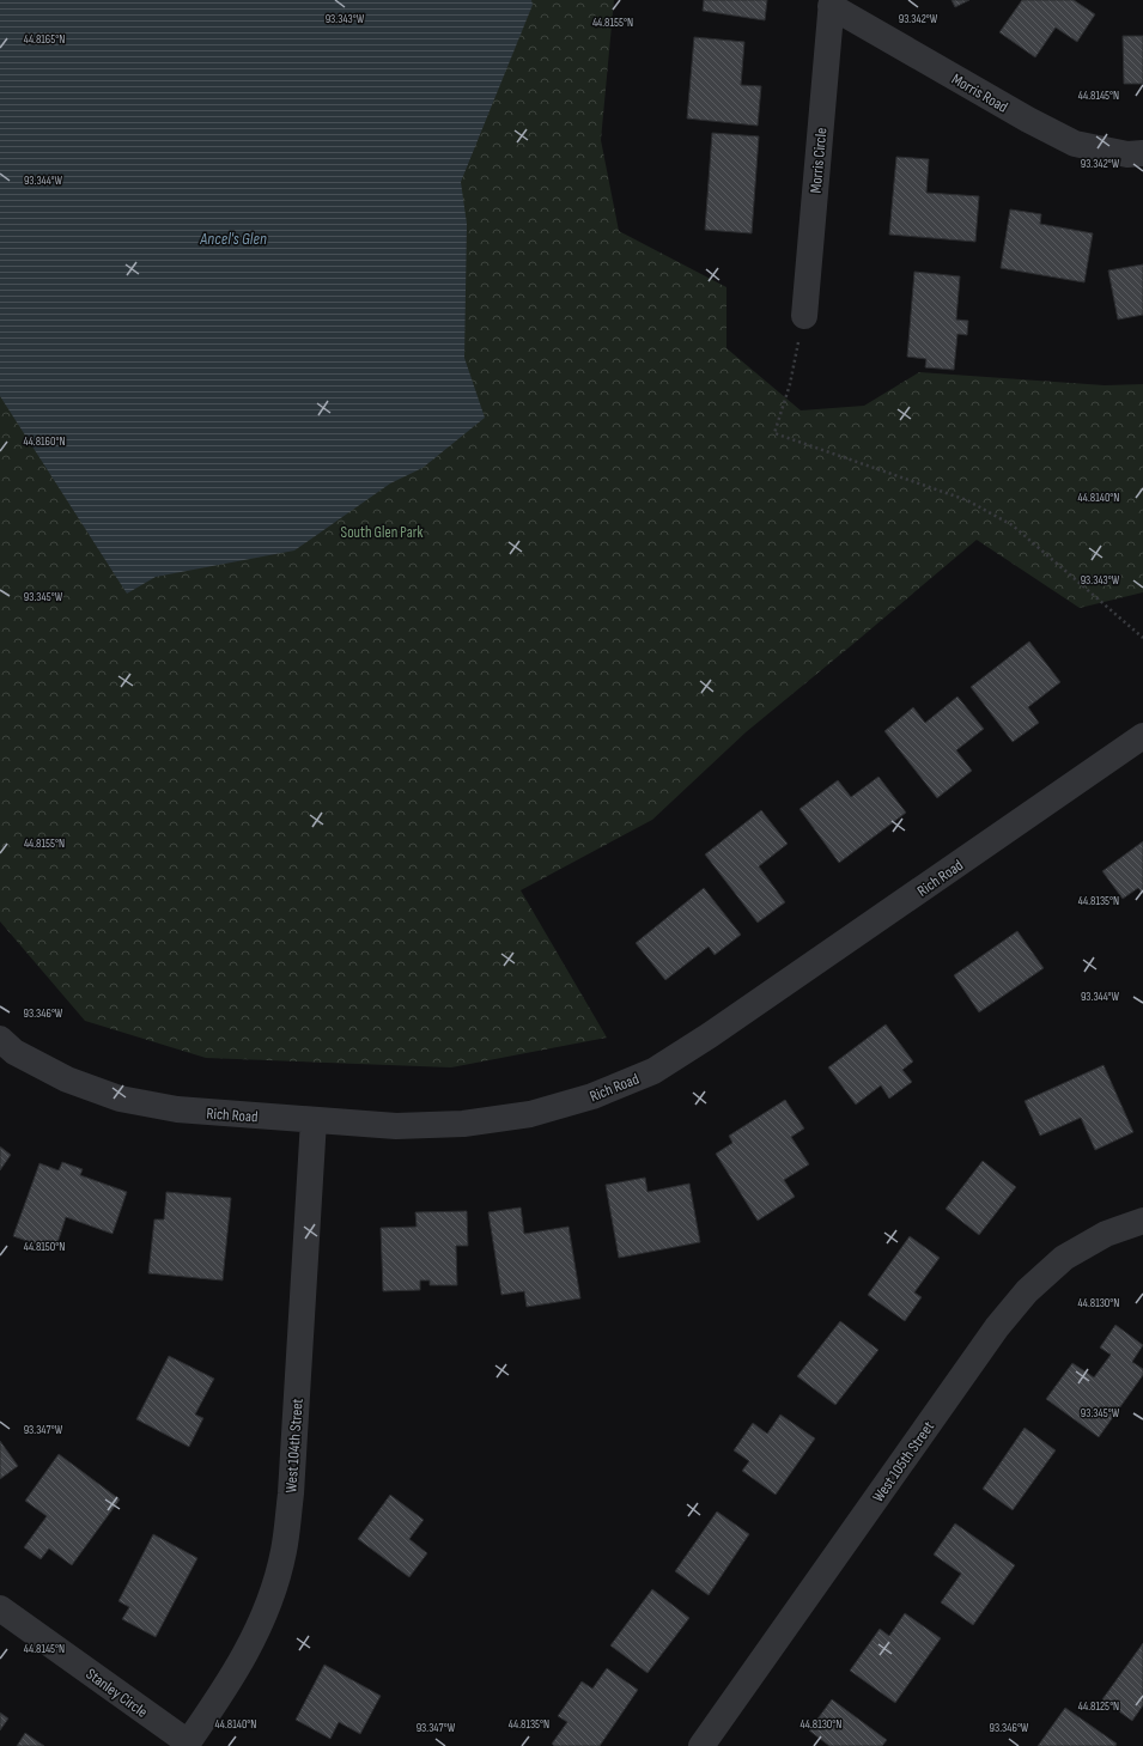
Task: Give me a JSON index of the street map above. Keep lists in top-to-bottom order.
{
  "streets": {
    "street": [
      "Morris Road",
      "Morris Circle",
      "Rich Road",
      "West 104th Street",
      "West 105th Street",
      "Stanley Circle"
    ]
  },
  "crossings": [
    ["Morris Road", "Morris Circle"],
    ["Rich Road", "West 104th Street"],
    ["West 104th Street", "Stanley Circle"]
  ],
  "water": ["Ancel's Glen"],
  "parks": ["South Glen Park"],
  "coordinates": [
    "93.343°W",
    "93.342°W",
    "44.8155°N",
    "44.8165°N",
    "44.8145°N",
    "93.344°W",
    "44.8160°N",
    "44.8140°N",
    "93.345°W",
    "44.8135°N",
    "93.346°W",
    "44.8150°N",
    "44.8130°N",
    "93.347°W",
    "44.8125°N"
  ]
}
